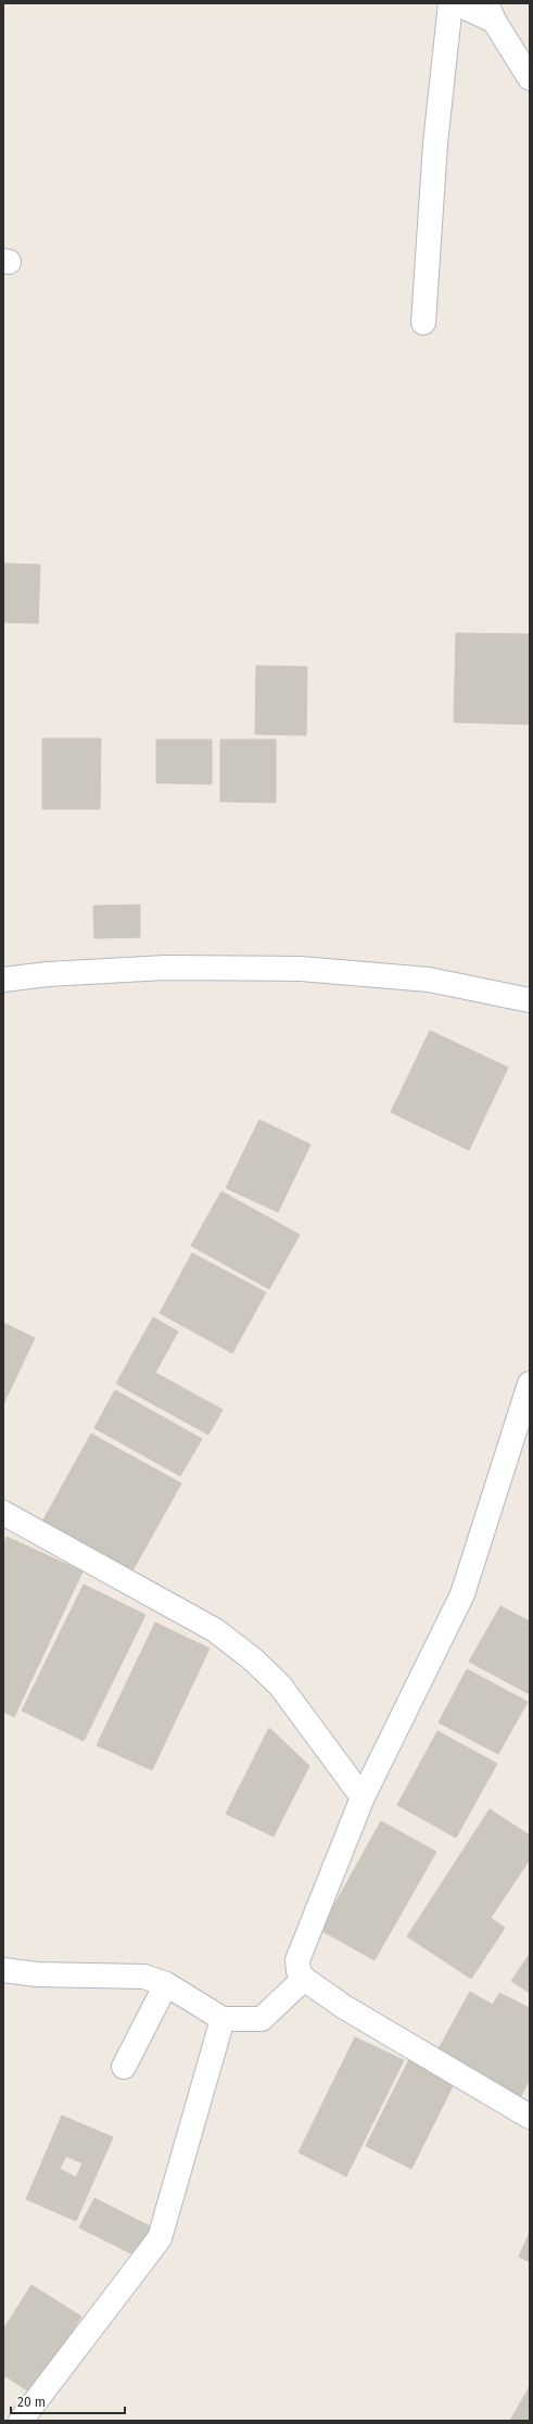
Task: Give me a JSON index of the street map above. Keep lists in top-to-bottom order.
{
  "scale_bar": "20 m"
}
